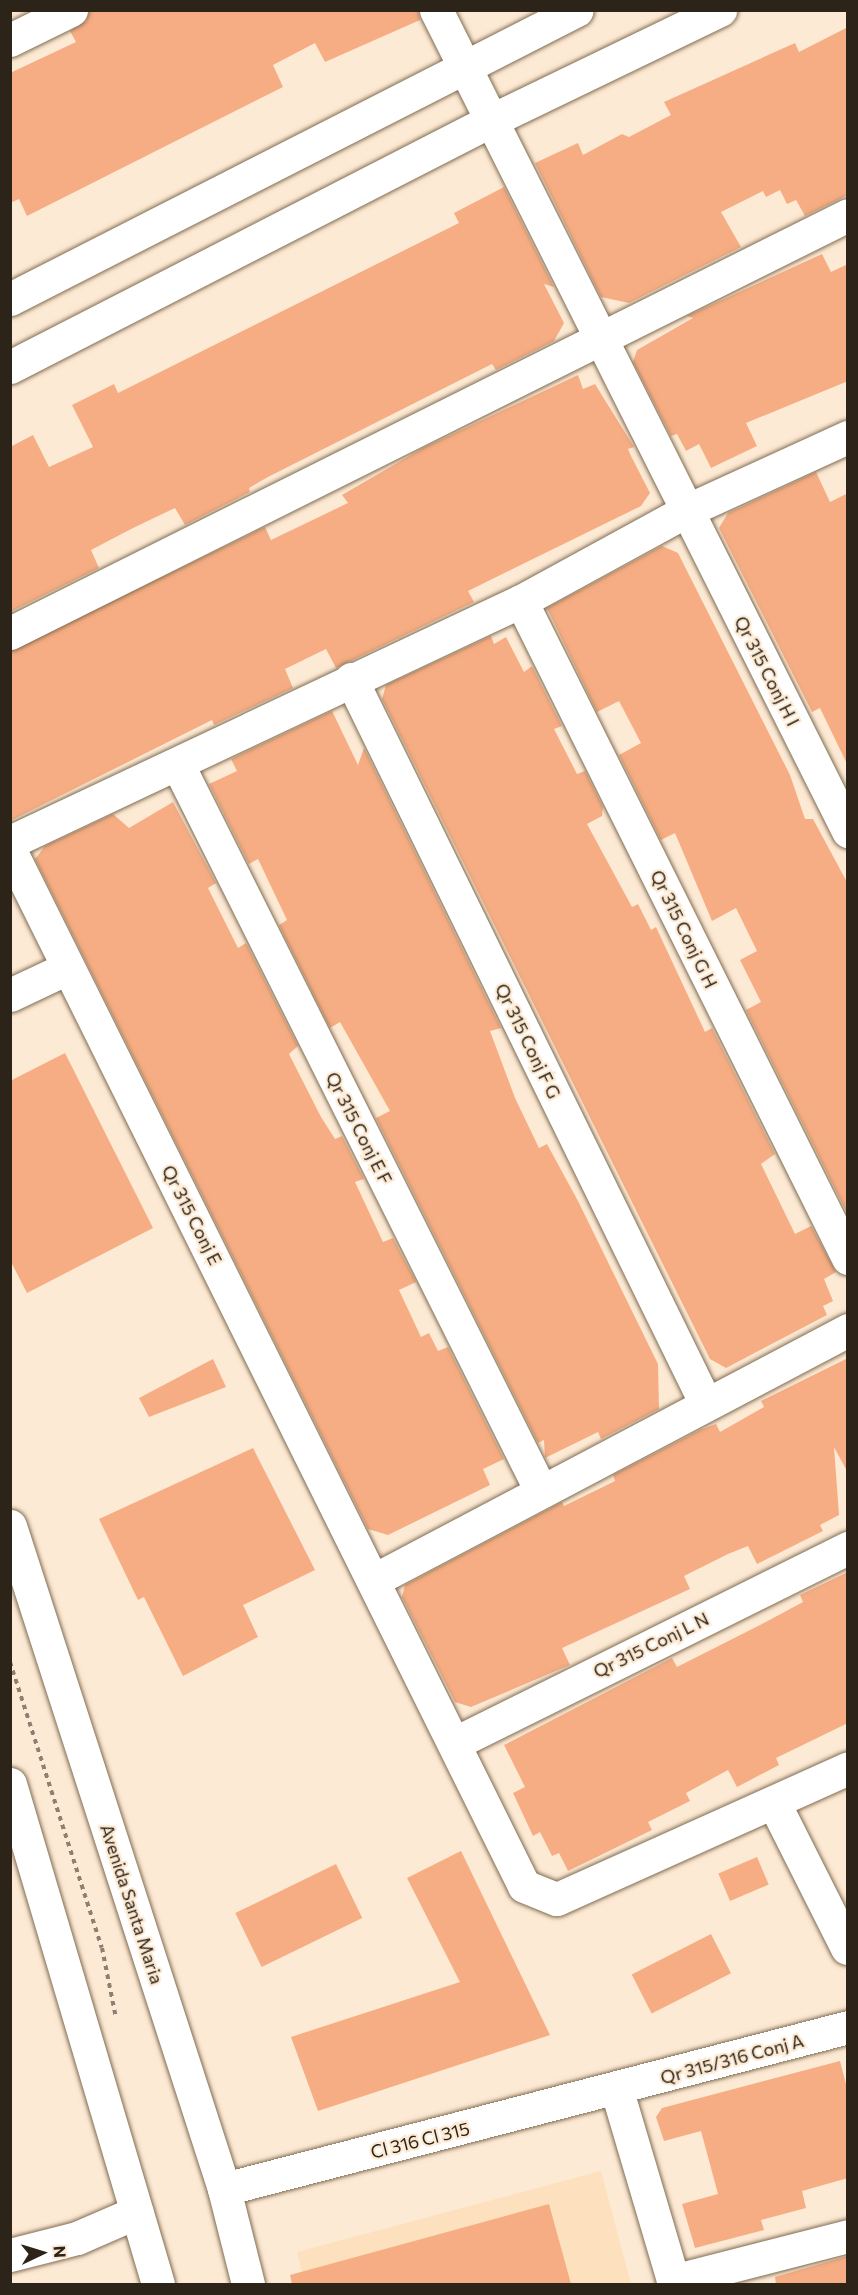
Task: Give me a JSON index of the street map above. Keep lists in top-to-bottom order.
{
  "streets": {
    "street": [
      "Qr 315 Conj H I",
      "Qr 315 Conj G H",
      "Qr 315 Conj F G",
      "Qr 315 Conj E F",
      "Qr 315 Conj E",
      "Qr 315 Conj L N",
      "Avenida Santa Maria",
      "Qr 315/316 Conj A",
      "Cl 316 Cl 315"
    ]
  },
  "crossings": [
    ["Qr 315 Conj E", "Qr 315 Conj L N"],
    ["Avenida Santa Maria", "Cl 316 Cl 315"],
    ["Qr 315/316 Conj A", "Cl 316 Cl 315"]
  ],
  "north": "right"
}
